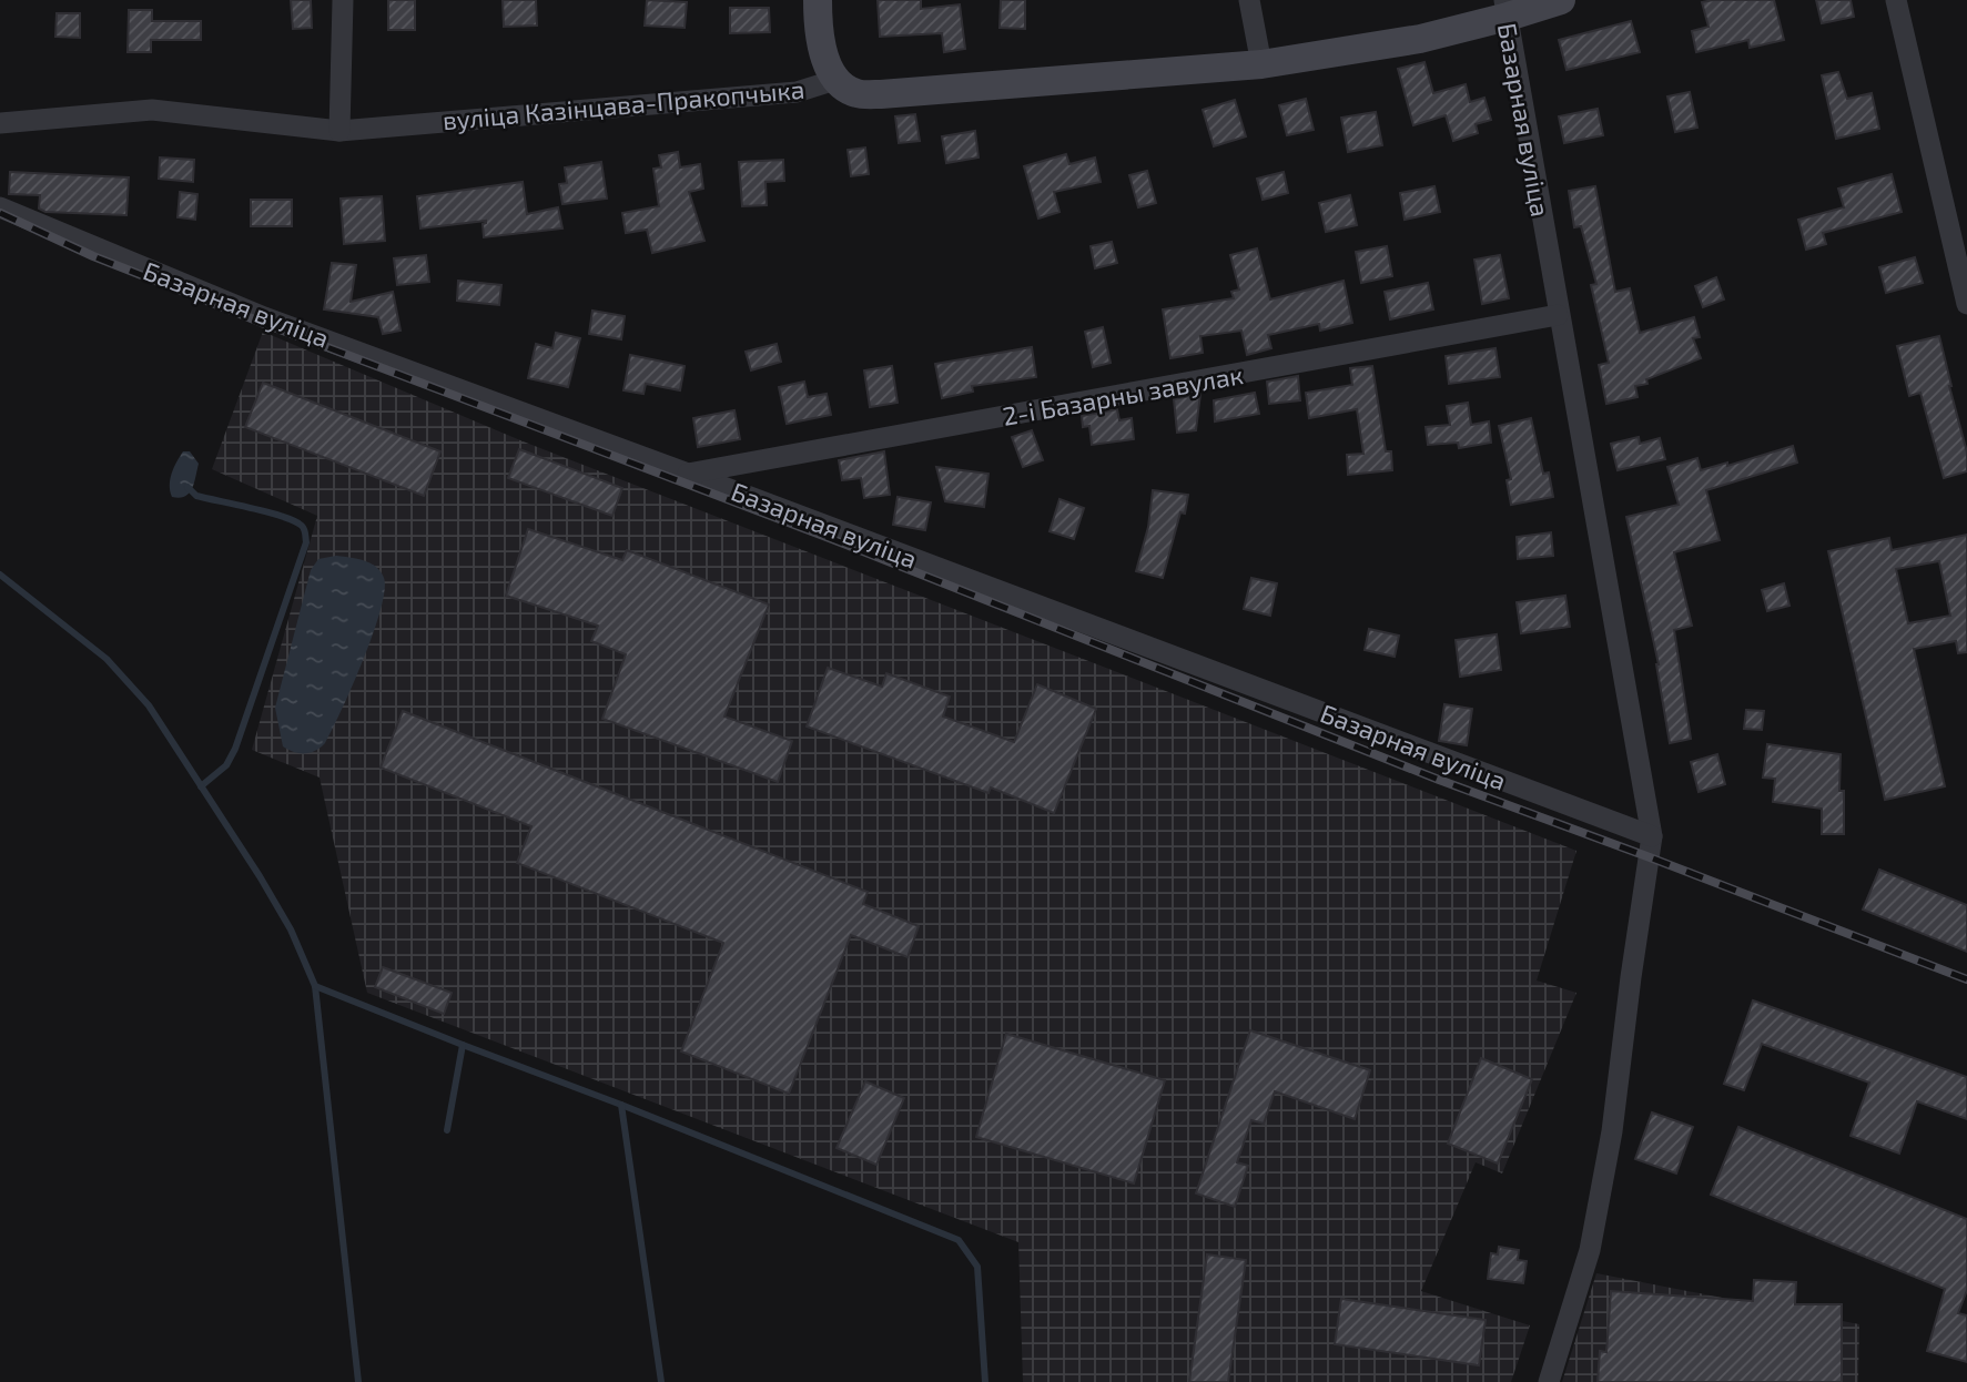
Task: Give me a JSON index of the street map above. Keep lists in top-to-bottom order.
{
  "streets": {
    "street": ["вуліца Казінцава-Пракопчыка", "Базарная вуліца", "2-і Базарны завулак"]
  },
  "crossings": [
    ["вуліца Казінцава-Пракопчыка", "Базарная вуліца"],
    ["Базарная вуліца", "2-і Базарны завулак"]
  ]
}
